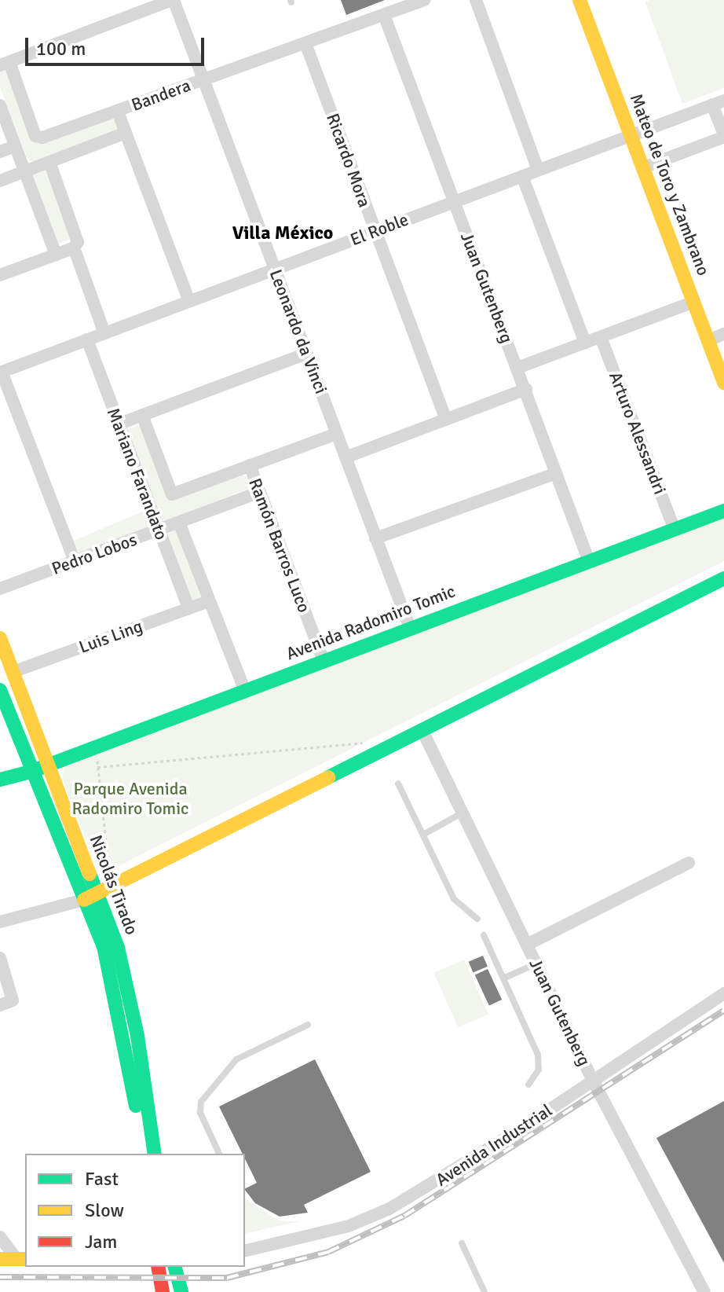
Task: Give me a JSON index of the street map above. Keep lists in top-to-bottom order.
{
  "streets": {
    "main road": ["Mateo de Toro y Zambrano", "Avenida Radomiro Tomic", "Nicolás Tirado"],
    "street": [
      "Bandera",
      "Ricardo Mora",
      "El Roble",
      "Juan Gutenberg",
      "Leonardo da Vinci",
      "Arturo Alessandri",
      "Mariano Farandato",
      "Ramón Barros Luco",
      "Pedro Lobos",
      "Luis Ling",
      "Avenida Industrial"
    ]
  },
  "crossings": [
    ["Bandera", "Ricardo Mora"],
    ["Bandera", "Juan Gutenberg"],
    ["Bandera", "Leonardo da Vinci"],
    ["Ricardo Mora", "El Roble"],
    ["Mateo de Toro y Zambrano", "El Roble"],
    ["El Roble", "Juan Gutenberg"],
    ["El Roble", "Leonardo da Vinci"],
    ["El Roble", "Mariano Farandato"],
    ["Juan Gutenberg", "Avenida Radomiro Tomic"],
    ["Juan Gutenberg", "Avenida Industrial"],
    ["Leonardo da Vinci", "Avenida Radomiro Tomic"],
    ["Arturo Alessandri", "Avenida Radomiro Tomic"],
    ["Mariano Farandato", "Ramón Barros Luco"],
    ["Mariano Farandato", "Pedro Lobos"],
    ["Mariano Farandato", "Avenida Radomiro Tomic"],
    ["Mariano Farandato", "Luis Ling"],
    ["Ramón Barros Luco", "Pedro Lobos"],
    ["Ramón Barros Luco", "Avenida Radomiro Tomic"],
    ["Avenida Radomiro Tomic", "Nicolás Tirado"],
    ["Luis Ling", "Nicolás Tirado"]
  ],
  "districts": ["Villa México"],
  "parks": ["Parque Avenida Radomiro Tomic"],
  "legend": ["Fast", "Slow", "Jam"],
  "scale_bar": "100 m"
}
